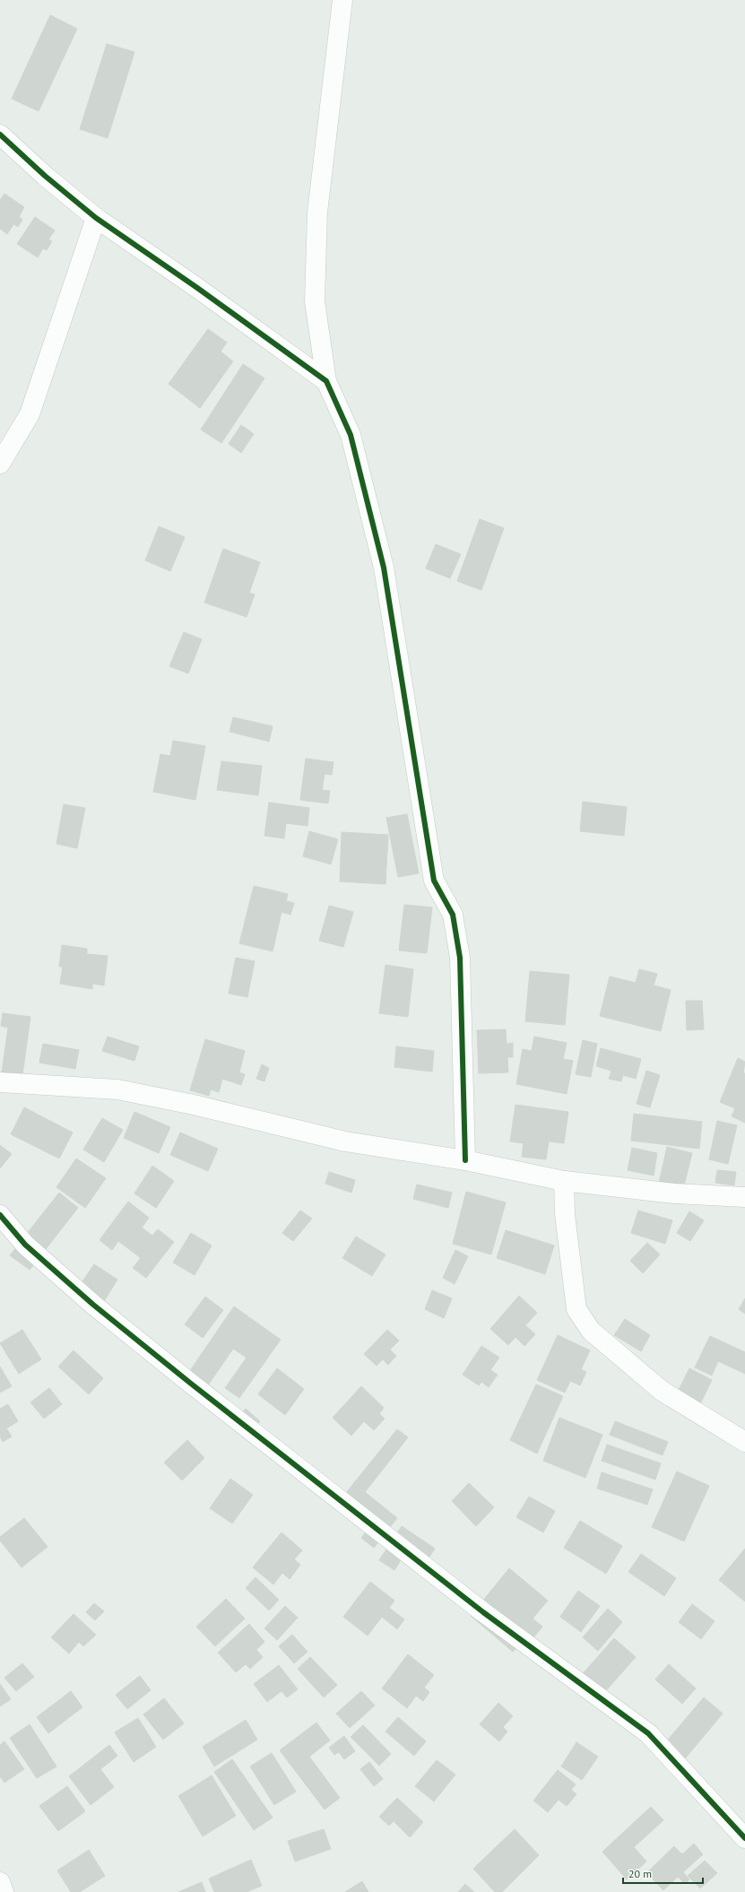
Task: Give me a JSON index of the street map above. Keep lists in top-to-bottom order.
{
  "scale_bar": "20 m"
}
